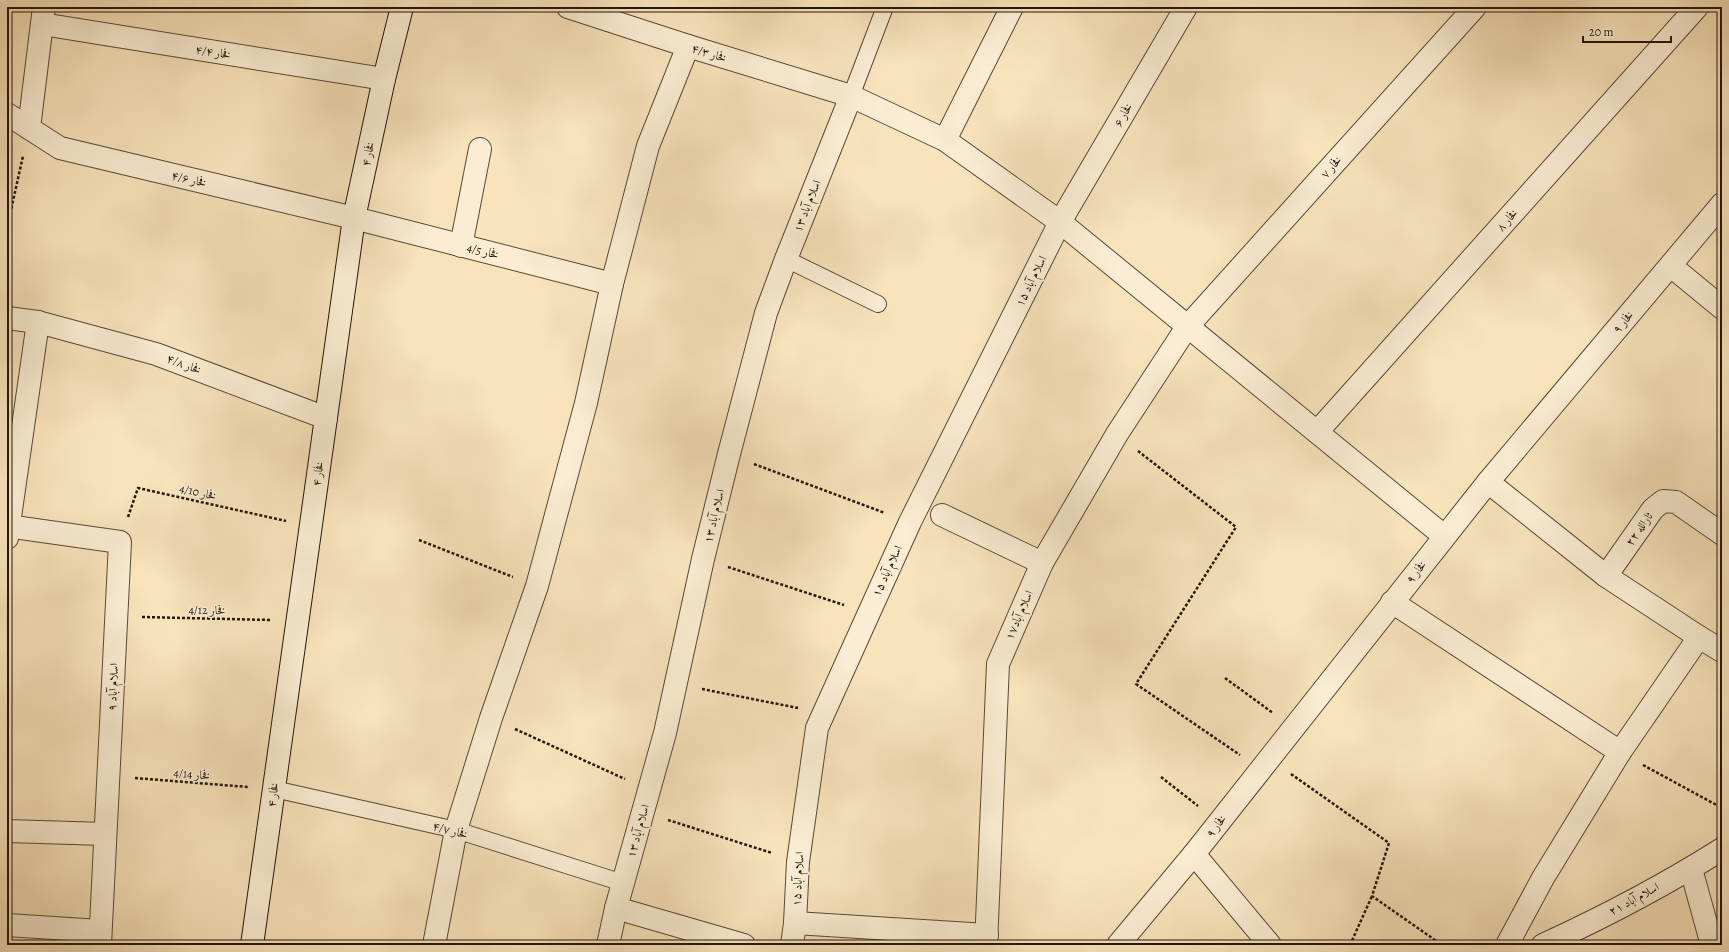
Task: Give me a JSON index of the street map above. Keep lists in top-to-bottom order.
{
  "streets": {
    "street": [
      "فخار ۴/۴",
      "فخار ۴/۳",
      "فخار ۶",
      "فخار ۴",
      "فخار ۷",
      "فخار ۴/۶",
      "اسلام آباد ۱۳",
      "فخار ۸",
      "فخار 4/5",
      "اسلام آباد ۱۵",
      "فخار ۹",
      "فخار ۴/۸",
      "ثارالله ۲۲",
      "اسلام آباد۱۷",
      "اسلام آباد ۹",
      "اسلام آباد ۲۱"
    ],
    "lane": ["فخار ۴/۷"],
    "path": ["فخار 4/10", "فخار 4/12", "فخار 4/14"]
  },
  "crossings": [
    ["فخار ۴/۴", "فخار ۴"],
    ["فخار ۴/۳", "فخار ۶"],
    ["فخار ۴/۳", "فخار ۷"],
    ["فخار ۴/۳", "اسلام آباد ۱۳"],
    ["فخار ۴/۳", "فخار ۸"],
    ["فخار ۴/۳", "اسلام آباد ۱۵"],
    ["فخار ۴/۳", "فخار ۹"],
    ["فخار ۴/۳", "اسلام آباد۱۷"],
    ["فخار ۶", "اسلام آباد ۱۵"],
    ["فخار ۴", "فخار ۴/۶"],
    ["فخار ۴", "فخار 4/5"],
    ["فخار ۴", "فخار ۴/۸"],
    ["فخار ۴", "فخار 4/10"],
    ["فخار ۴", "فخار 4/12"],
    ["فخار ۴", "فخار 4/14"],
    ["فخار ۴", "فخار ۴/۷"],
    ["فخار ۷", "اسلام آباد۱۷"],
    ["فخار ۴/۶", "فخار 4/5"],
    ["اسلام آباد ۱۳", "فخار ۴/۷"],
    ["فخار 4/10", "اسلام آباد ۹"],
    ["فخار 4/12", "اسلام آباد ۹"],
    ["اسلام آباد ۹", "فخار 4/14"],
    ["فخار 4/14", "فخار ۴/۷"]
  ],
  "scale_bar": "20 m"
}
